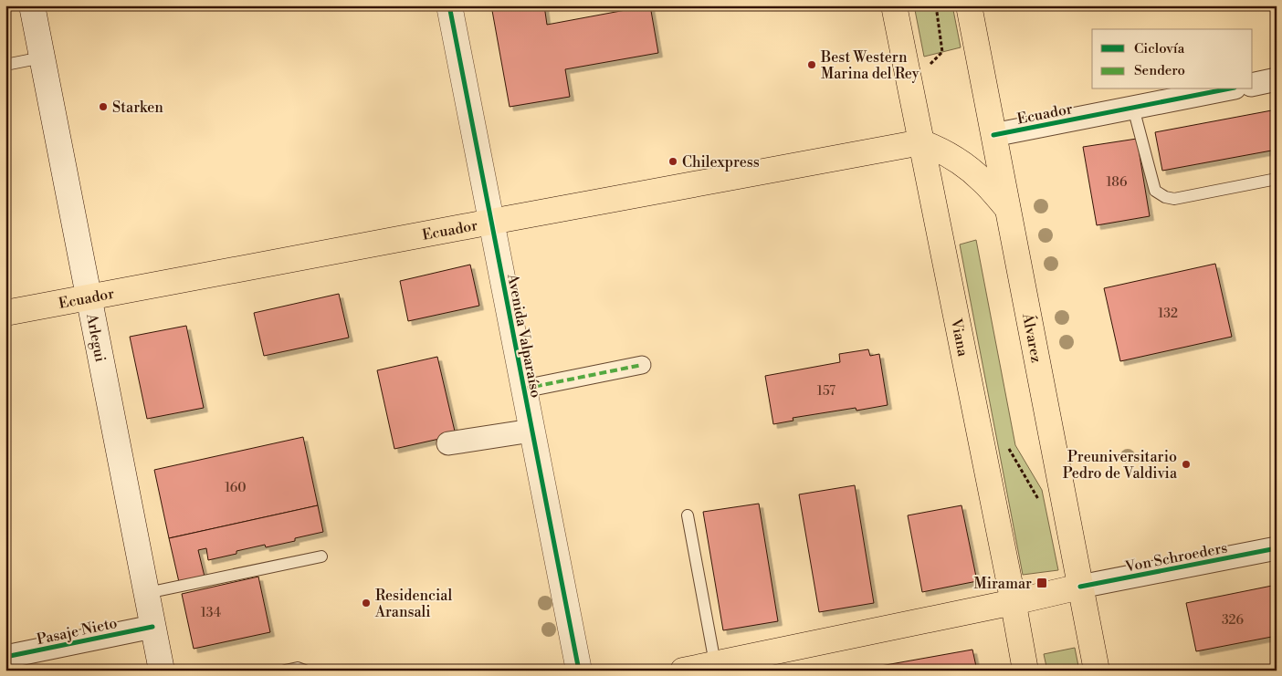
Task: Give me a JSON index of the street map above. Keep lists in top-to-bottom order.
{
  "streets": {
    "main road": [
      "Ecuador",
      "Avenida Valparaíso",
      "Arlegui",
      "Viana",
      "Álvarez",
      "Von Schroeders"
    ],
    "street": ["Pasaje Nieto"]
  },
  "crossings": [
    ["Ecuador", "Avenida Valparaíso"],
    ["Ecuador", "Arlegui"],
    ["Ecuador", "Viana"],
    ["Ecuador", "Álvarez"],
    ["Arlegui", "Pasaje Nieto"],
    ["Viana", "Von Schroeders"],
    ["Álvarez", "Von Schroeders"]
  ],
  "places": {
    "other": [
      "Best Western Marina del Rey",
      "Starken",
      "Chilexpress",
      "Preuniversitario Pedro de Valdivia",
      "Residencial Aransali"
    ],
    "transit": ["Miramar"]
  },
  "house_numbers": [
    "186",
    "132",
    "157",
    "160",
    "134",
    "326"
  ],
  "legend": ["Ciclovía", "Sendero"]
}
